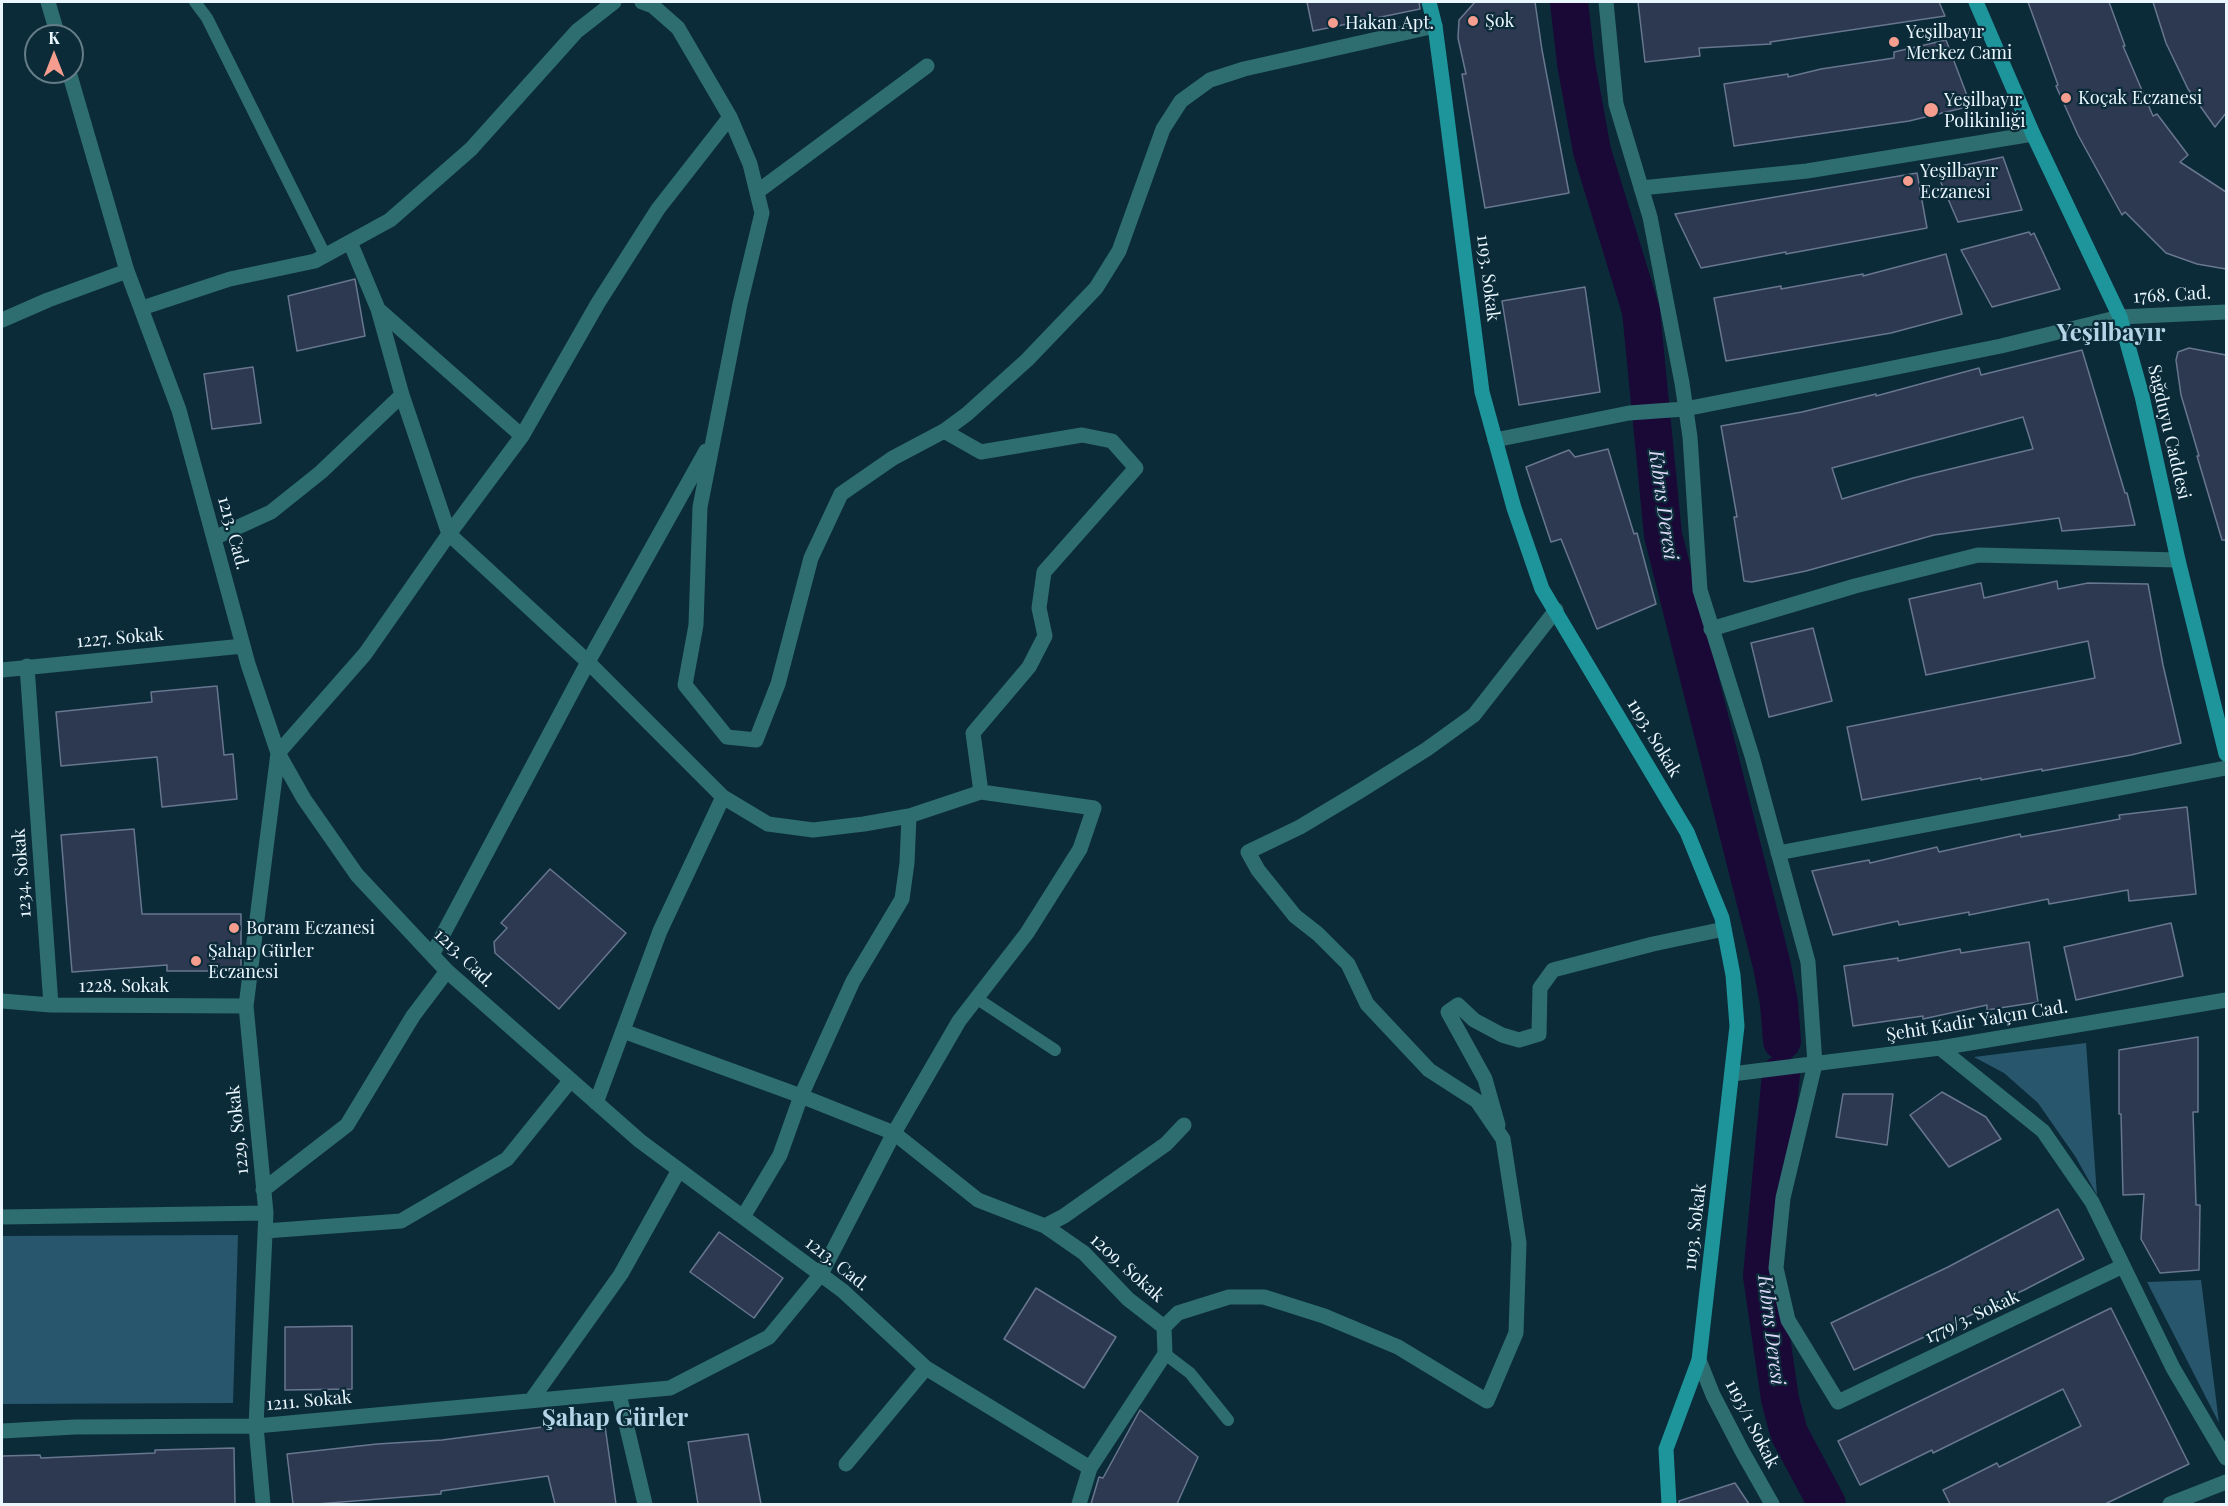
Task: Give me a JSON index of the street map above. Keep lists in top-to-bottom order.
{
  "streets": {
    "street": [
      "1193. Sokak",
      "1768. Cad.",
      "Sağduyu Caddesi",
      "1213. Cad.",
      "1227. Sokak",
      "1234. Sokak",
      "1228. Sokak",
      "Şehit Kadir Yalçın Cad.",
      "1229. Sokak",
      "1209. Sokak",
      "1779/3. Sokak",
      "1211. Sokak",
      "1193/1 Sokak"
    ]
  },
  "crossings": [
    ["1193. Sokak", "1768. Cad."],
    ["1193. Sokak", "Şehit Kadir Yalçın Cad."],
    ["1193. Sokak", "1193/1 Sokak"],
    ["1768. Cad.", "Sağduyu Caddesi"],
    ["1213. Cad.", "1227. Sokak"],
    ["1213. Cad.", "1229. Sokak"],
    ["1213. Cad.", "1211. Sokak"],
    ["1227. Sokak", "1234. Sokak"],
    ["1234. Sokak", "1228. Sokak"],
    ["1228. Sokak", "1229. Sokak"],
    ["Şehit Kadir Yalçın Cad.", "1779/3. Sokak"],
    ["1229. Sokak", "1211. Sokak"],
    ["1209. Sokak", "1211. Sokak"]
  ],
  "districts": ["Yeşilbayır", "Şahap Gürler"],
  "water": ["Kıbrıs Deresi"],
  "places": [
    "Şok",
    "Hakan Apt.",
    "Yeşilbayır Merkez Cami",
    "Koçak Eczanesi",
    "Yeşilbayır Polikinliği",
    "Yeşilbayır Eczanesi",
    "Boram Eczanesi",
    "Şahap Gürler Eczanesi"
  ],
  "north": "top"
}
